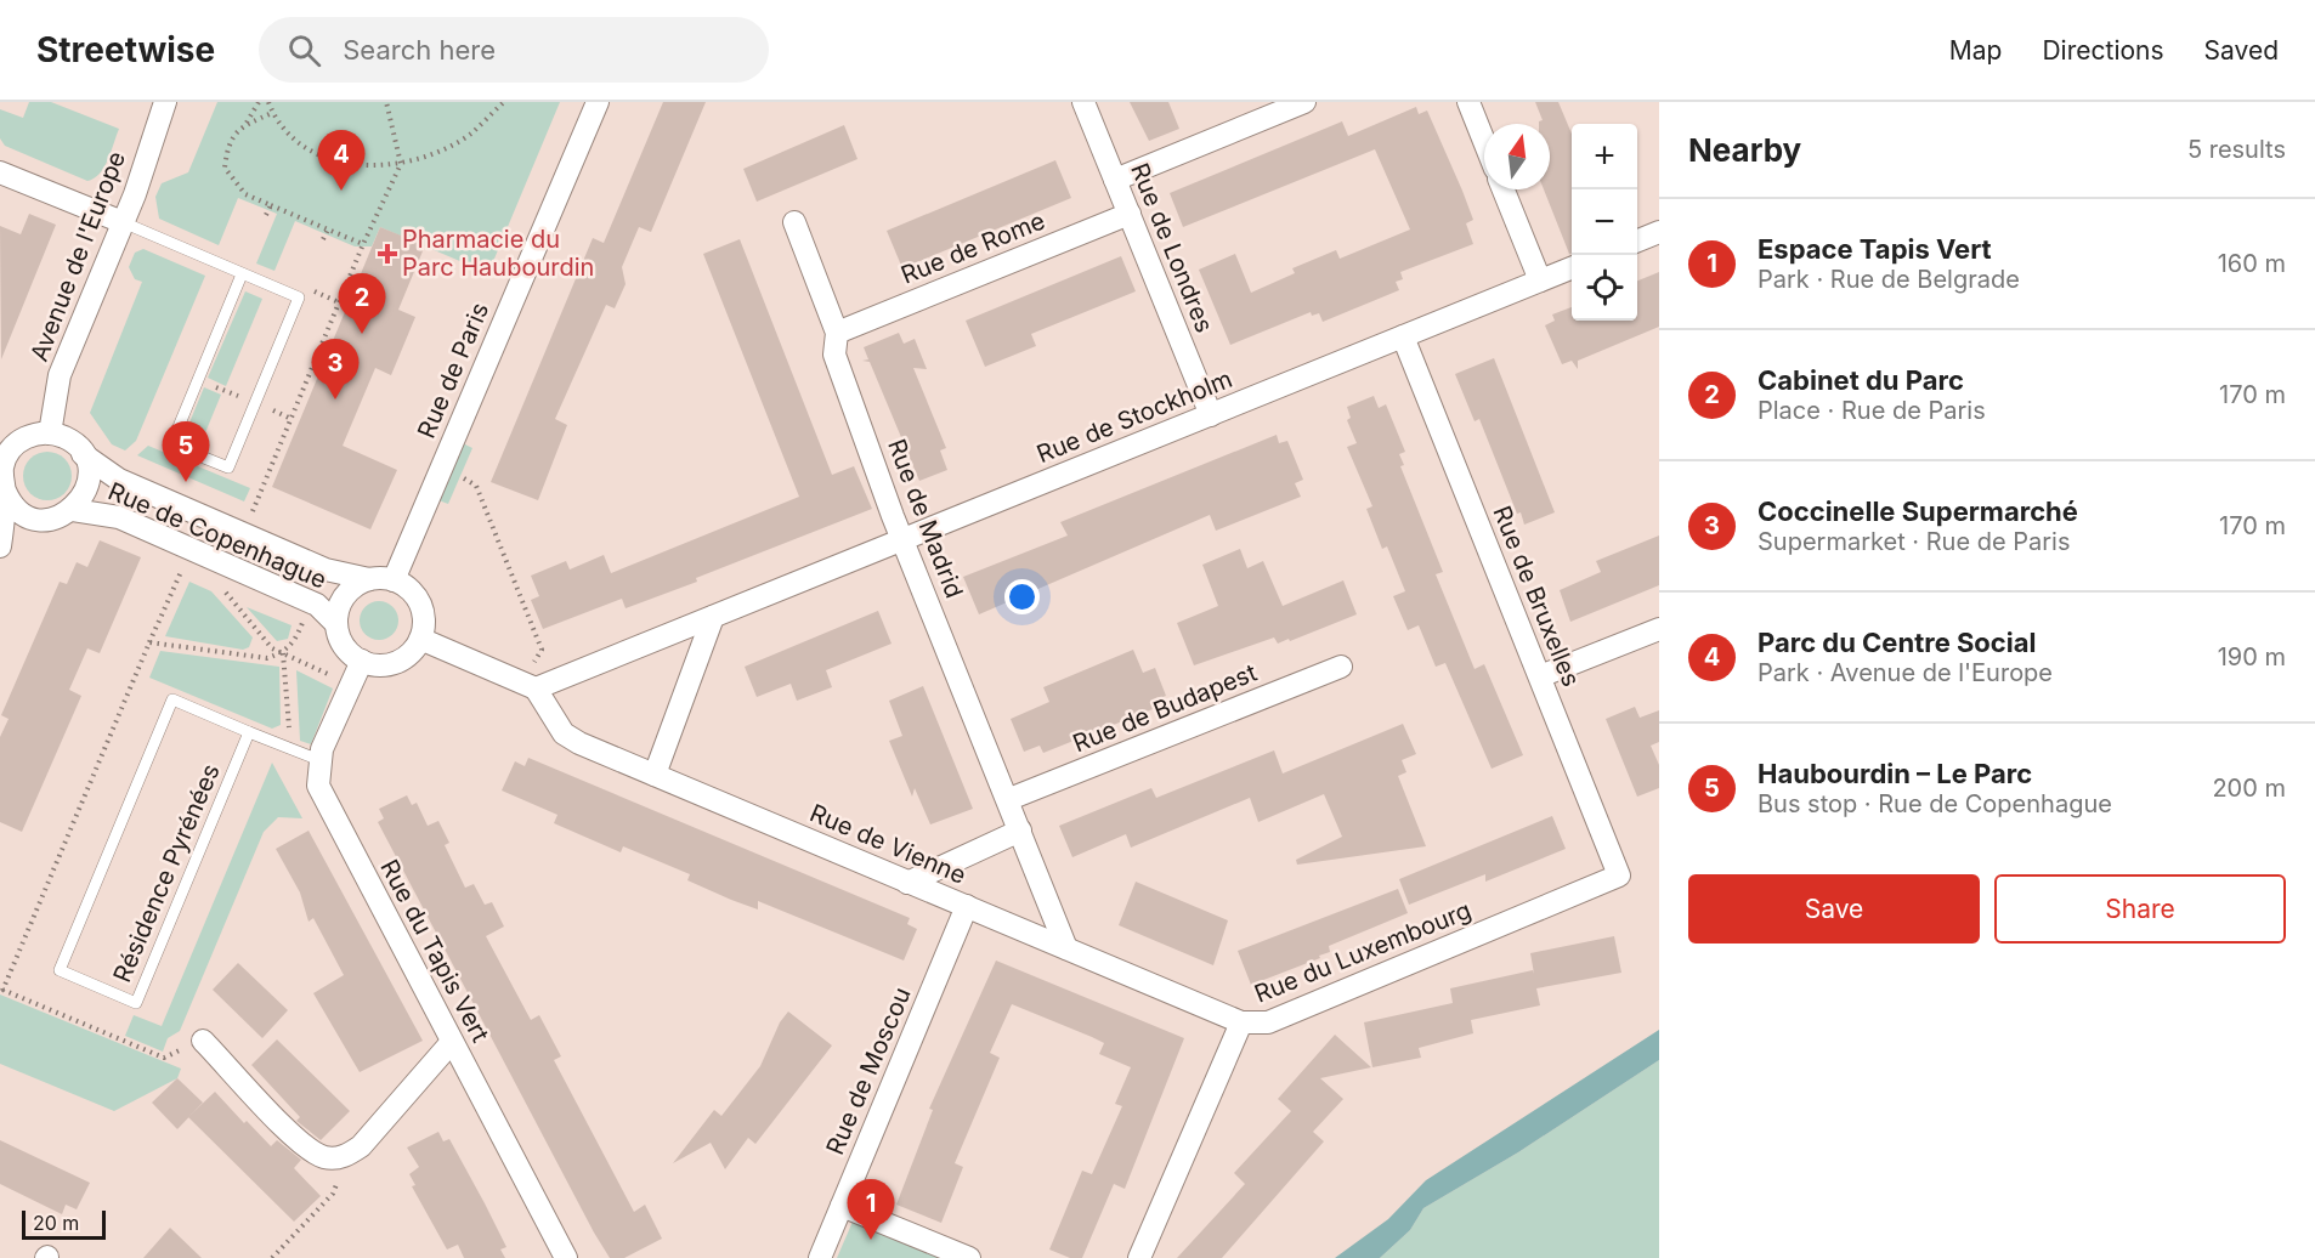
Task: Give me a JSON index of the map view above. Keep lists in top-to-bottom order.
{
  "streets": {
    "street": [
      "Rue de Rome",
      "Rue de Londres",
      "Avenue de l'Europe",
      "Rue de Paris",
      "Rue de Stockholm",
      "Rue de Madrid",
      "Rue de Copenhague",
      "Rue de Bruxelles",
      "Rue de Budapest",
      "Rue de Vienne",
      "Rue du Tapis Vert",
      "Rue du Luxembourg",
      "Rue de Moscou"
    ],
    "lane": ["Résidence Pyrénées"]
  },
  "crossings": [
    ["Rue de Rome", "Rue de Londres"],
    ["Rue de Rome", "Rue de Madrid"],
    ["Rue de Londres", "Rue de Stockholm"],
    ["Avenue de l'Europe", "Rue de Copenhague"],
    ["Rue de Paris", "Rue de Copenhague"],
    ["Rue de Paris", "Rue du Tapis Vert"],
    ["Rue de Stockholm", "Rue de Madrid"],
    ["Rue de Stockholm", "Rue de Bruxelles"],
    ["Rue de Stockholm", "Rue de Vienne"],
    ["Rue de Madrid", "Rue de Budapest"],
    ["Rue de Madrid", "Rue de Vienne"],
    ["Rue de Copenhague", "Rue du Tapis Vert"],
    ["Rue de Bruxelles", "Rue du Luxembourg"],
    ["Rue de Vienne", "Rue du Luxembourg"],
    ["Rue de Vienne", "Rue de Moscou"]
  ],
  "places": {
    "health": ["Pharmacie du Parc Haubourdin"]
  },
  "scale_bar": "20 m",
  "north": "top",
  "page": {
    "header": "Streetwise",
    "search": "Search here",
    "nav": ["Map", "Directions", "Saved"],
    "heading": ["Nearby", "5 results"],
    "map_buttons": ["+", "−"],
    "pins": [
      "4",
      "2",
      "3",
      "5",
      "1"
    ],
    "list": [
      {
        "mark": "1",
        "name": "Espace Tapis Vert",
        "note": "Park · Rue de Belgrade",
        "value": "160 m"
      },
      {
        "mark": "2",
        "name": "Cabinet du Parc",
        "note": "Place · Rue de Paris",
        "value": "170 m"
      },
      {
        "mark": "3",
        "name": "Coccinelle Supermarché",
        "note": "Supermarket · Rue de Paris",
        "value": "170 m"
      },
      {
        "mark": "4",
        "name": "Parc du Centre Social",
        "note": "Park · Avenue de l'Europe",
        "value": "190 m"
      },
      {
        "mark": "5",
        "name": "Haubourdin – Le Parc",
        "note": "Bus stop · Rue de Copenhague",
        "value": "200 m"
      }
    ],
    "buttons": ["Save", "Share"],
    "scale": "20 m"
  }
}
